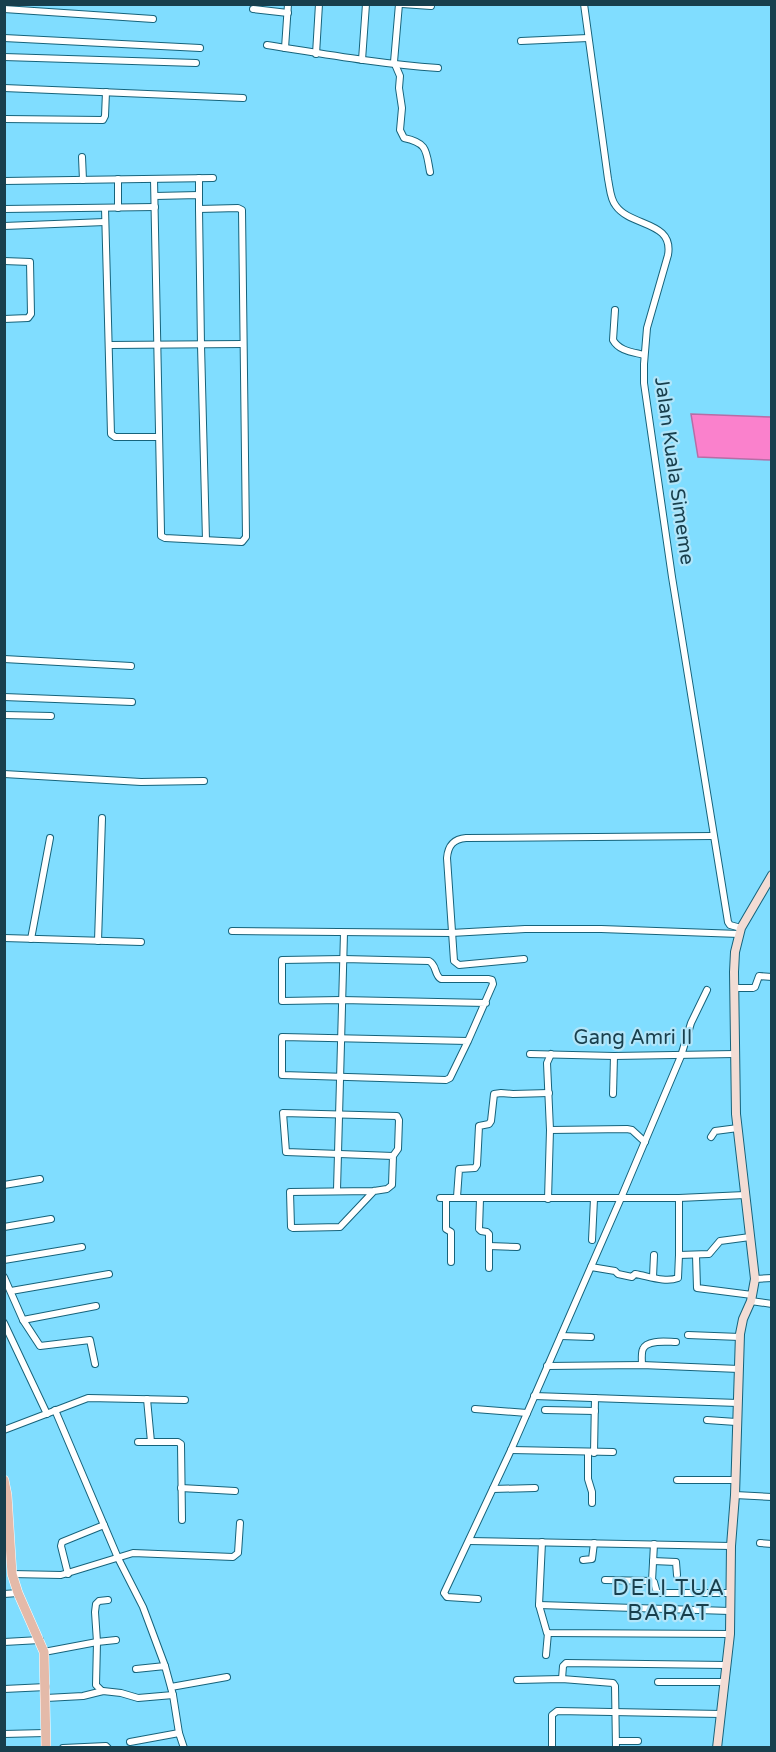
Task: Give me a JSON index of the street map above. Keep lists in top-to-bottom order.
{
  "streets": {
    "street": ["Jalan Kuala Simeme", "Gang Amri II"]
  },
  "districts": ["DELI TUA BARAT"]
}
